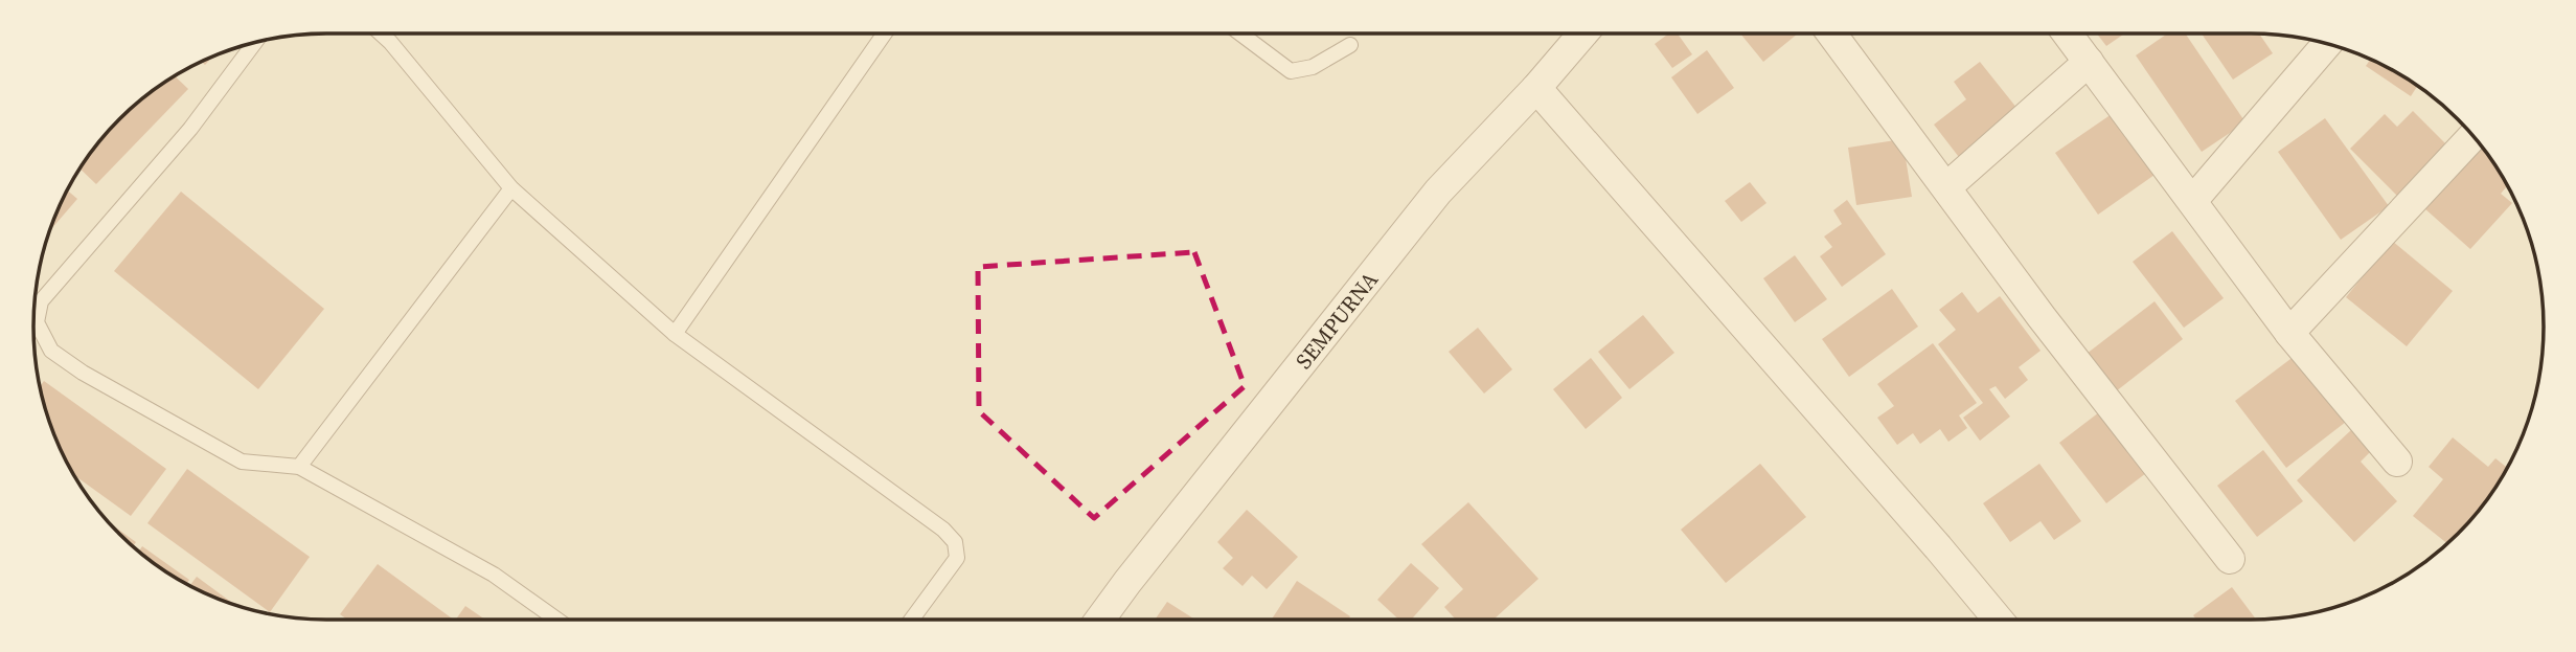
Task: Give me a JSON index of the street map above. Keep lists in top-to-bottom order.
{
  "streets": {
    "street": ["SEMPURNA"]
  }
}
